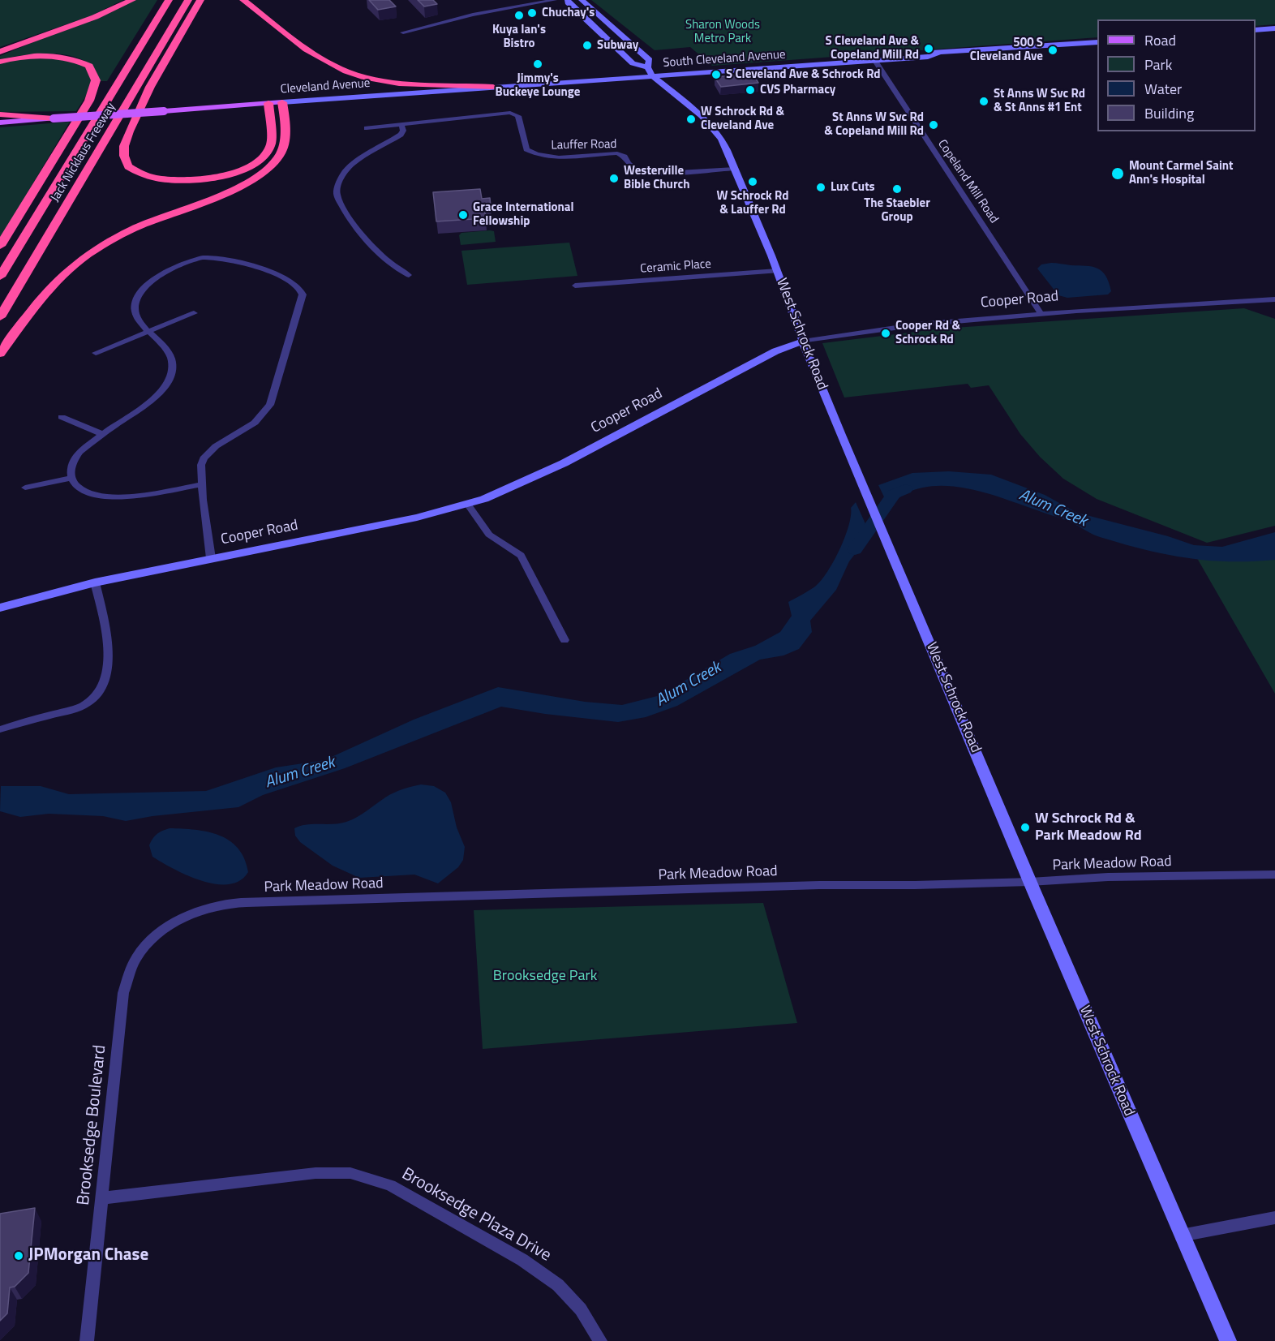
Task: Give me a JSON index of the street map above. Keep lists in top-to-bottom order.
{
  "streets": {
    "highway": ["Jack Nicklaus Freeway"],
    "main road": [
      "South Cleveland Avenue",
      "Cleveland Avenue",
      "Cooper Road",
      "West Schrock Road"
    ],
    "street": [
      "Lauffer Road",
      "Copeland Mill Road",
      "Ceramic Place",
      "Park Meadow Road",
      "Brooksedge Boulevard",
      "Brooksedge Plaza Drive"
    ]
  },
  "crossings": [
    ["South Cleveland Avenue", "Cleveland Avenue"],
    ["South Cleveland Avenue", "Copeland Mill Road"],
    ["South Cleveland Avenue", "West Schrock Road"],
    ["Cleveland Avenue", "West Schrock Road"],
    ["Lauffer Road", "West Schrock Road"],
    ["Copeland Mill Road", "Cooper Road"],
    ["Ceramic Place", "West Schrock Road"],
    ["Cooper Road", "West Schrock Road"],
    ["West Schrock Road", "Park Meadow Road"],
    ["Park Meadow Road", "Brooksedge Boulevard"],
    ["Brooksedge Boulevard", "Brooksedge Plaza Drive"]
  ],
  "water": ["Alum Creek"],
  "parks": ["Sharon Woods Metro Park", "Brooksedge Park"],
  "places": [
    "Chuchay's",
    "Kuya Ian's Bistro",
    "Subway",
    "S Cleveland Ave & Copeland Mill Rd",
    "500 S Cleveland Ave",
    "Jimmy's Buckeye Lounge",
    "S Cleveland Ave & Schrock Rd",
    "CVS Pharmacy",
    "St Anns W Svc Rd & St Anns #1 Ent",
    "W Schrock Rd & Cleveland Ave",
    "St Anns W Svc Rd & Copeland Mill Rd",
    "Mount Carmel Saint Ann's Hospital",
    "Westerville Bible Church",
    "W Schrock Rd & Lauffer Rd",
    "Lux Cuts",
    "The Staebler Group",
    "Grace International Fellowship",
    "Cooper Rd & Schrock Rd",
    "W Schrock Rd & Park Meadow Rd",
    "JPMorgan Chase"
  ],
  "legend": [
    "Road",
    "Park",
    "Water",
    "Building"
  ]
}
